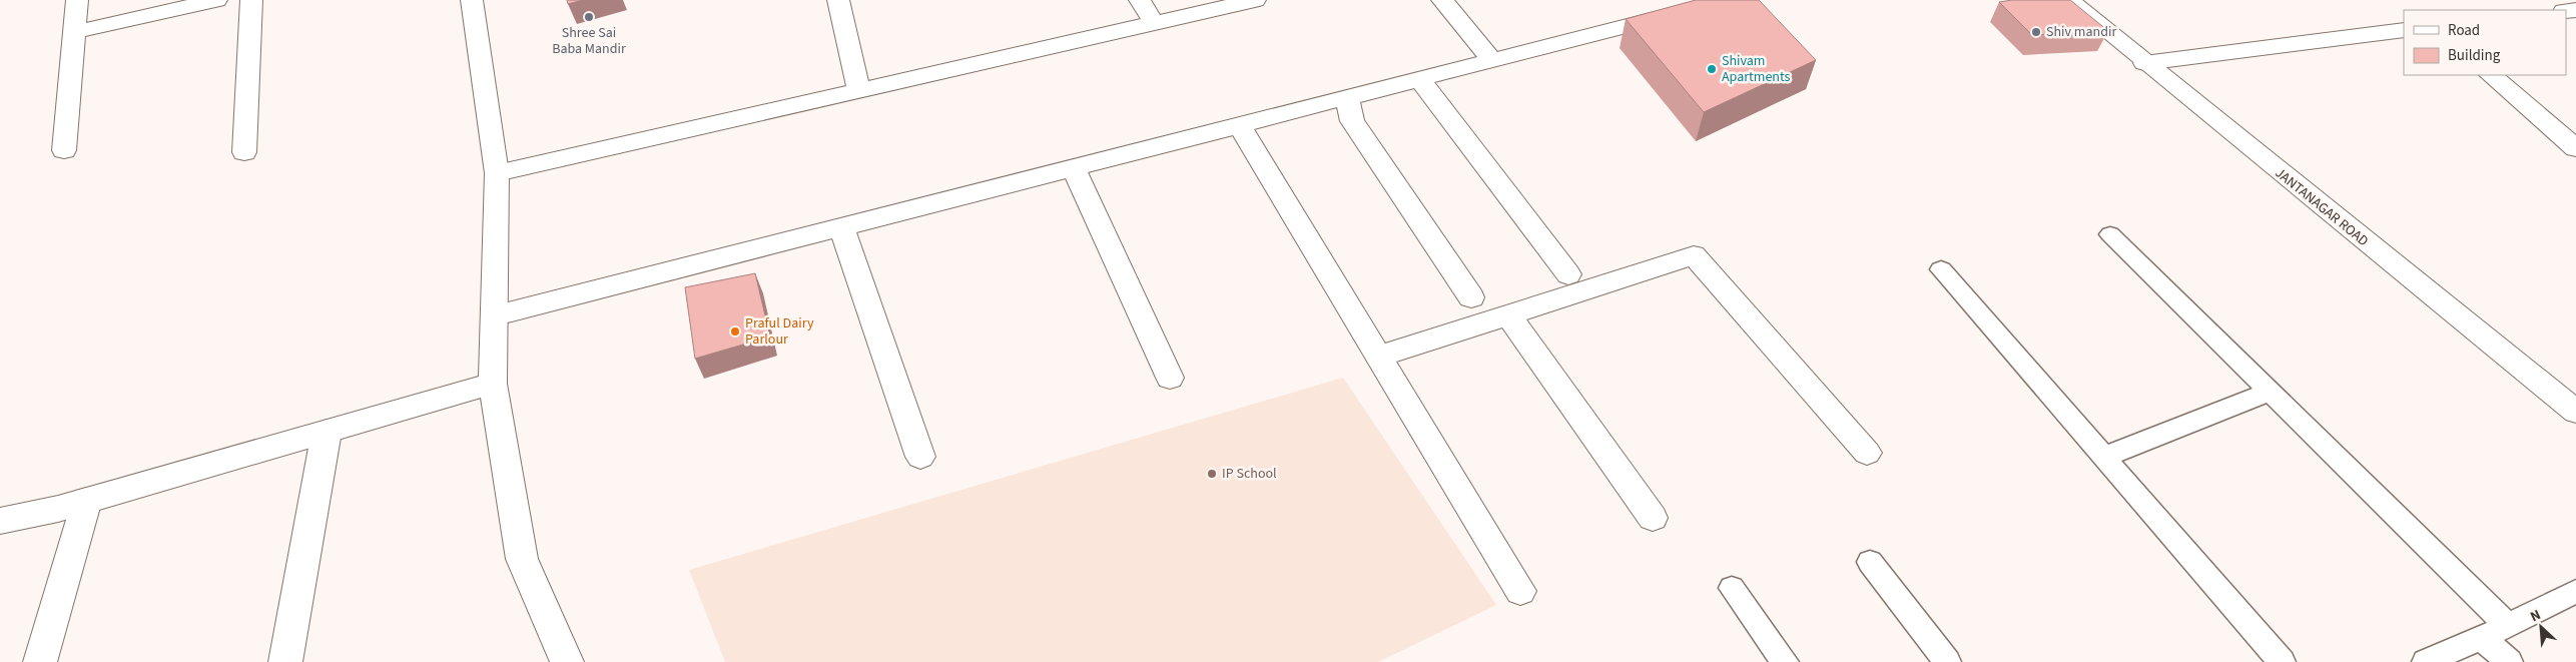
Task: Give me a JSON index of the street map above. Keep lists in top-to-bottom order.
{
  "streets": {
    "street": ["JANTANAGAR ROAD"]
  },
  "places": [
    "Shree Sai Baba Mandir",
    "Shiv mandir",
    "Shivam Apartments",
    "Praful Dairy Parlour",
    "IP School"
  ],
  "legend": ["Road", "Building"],
  "north": "top left"
}
